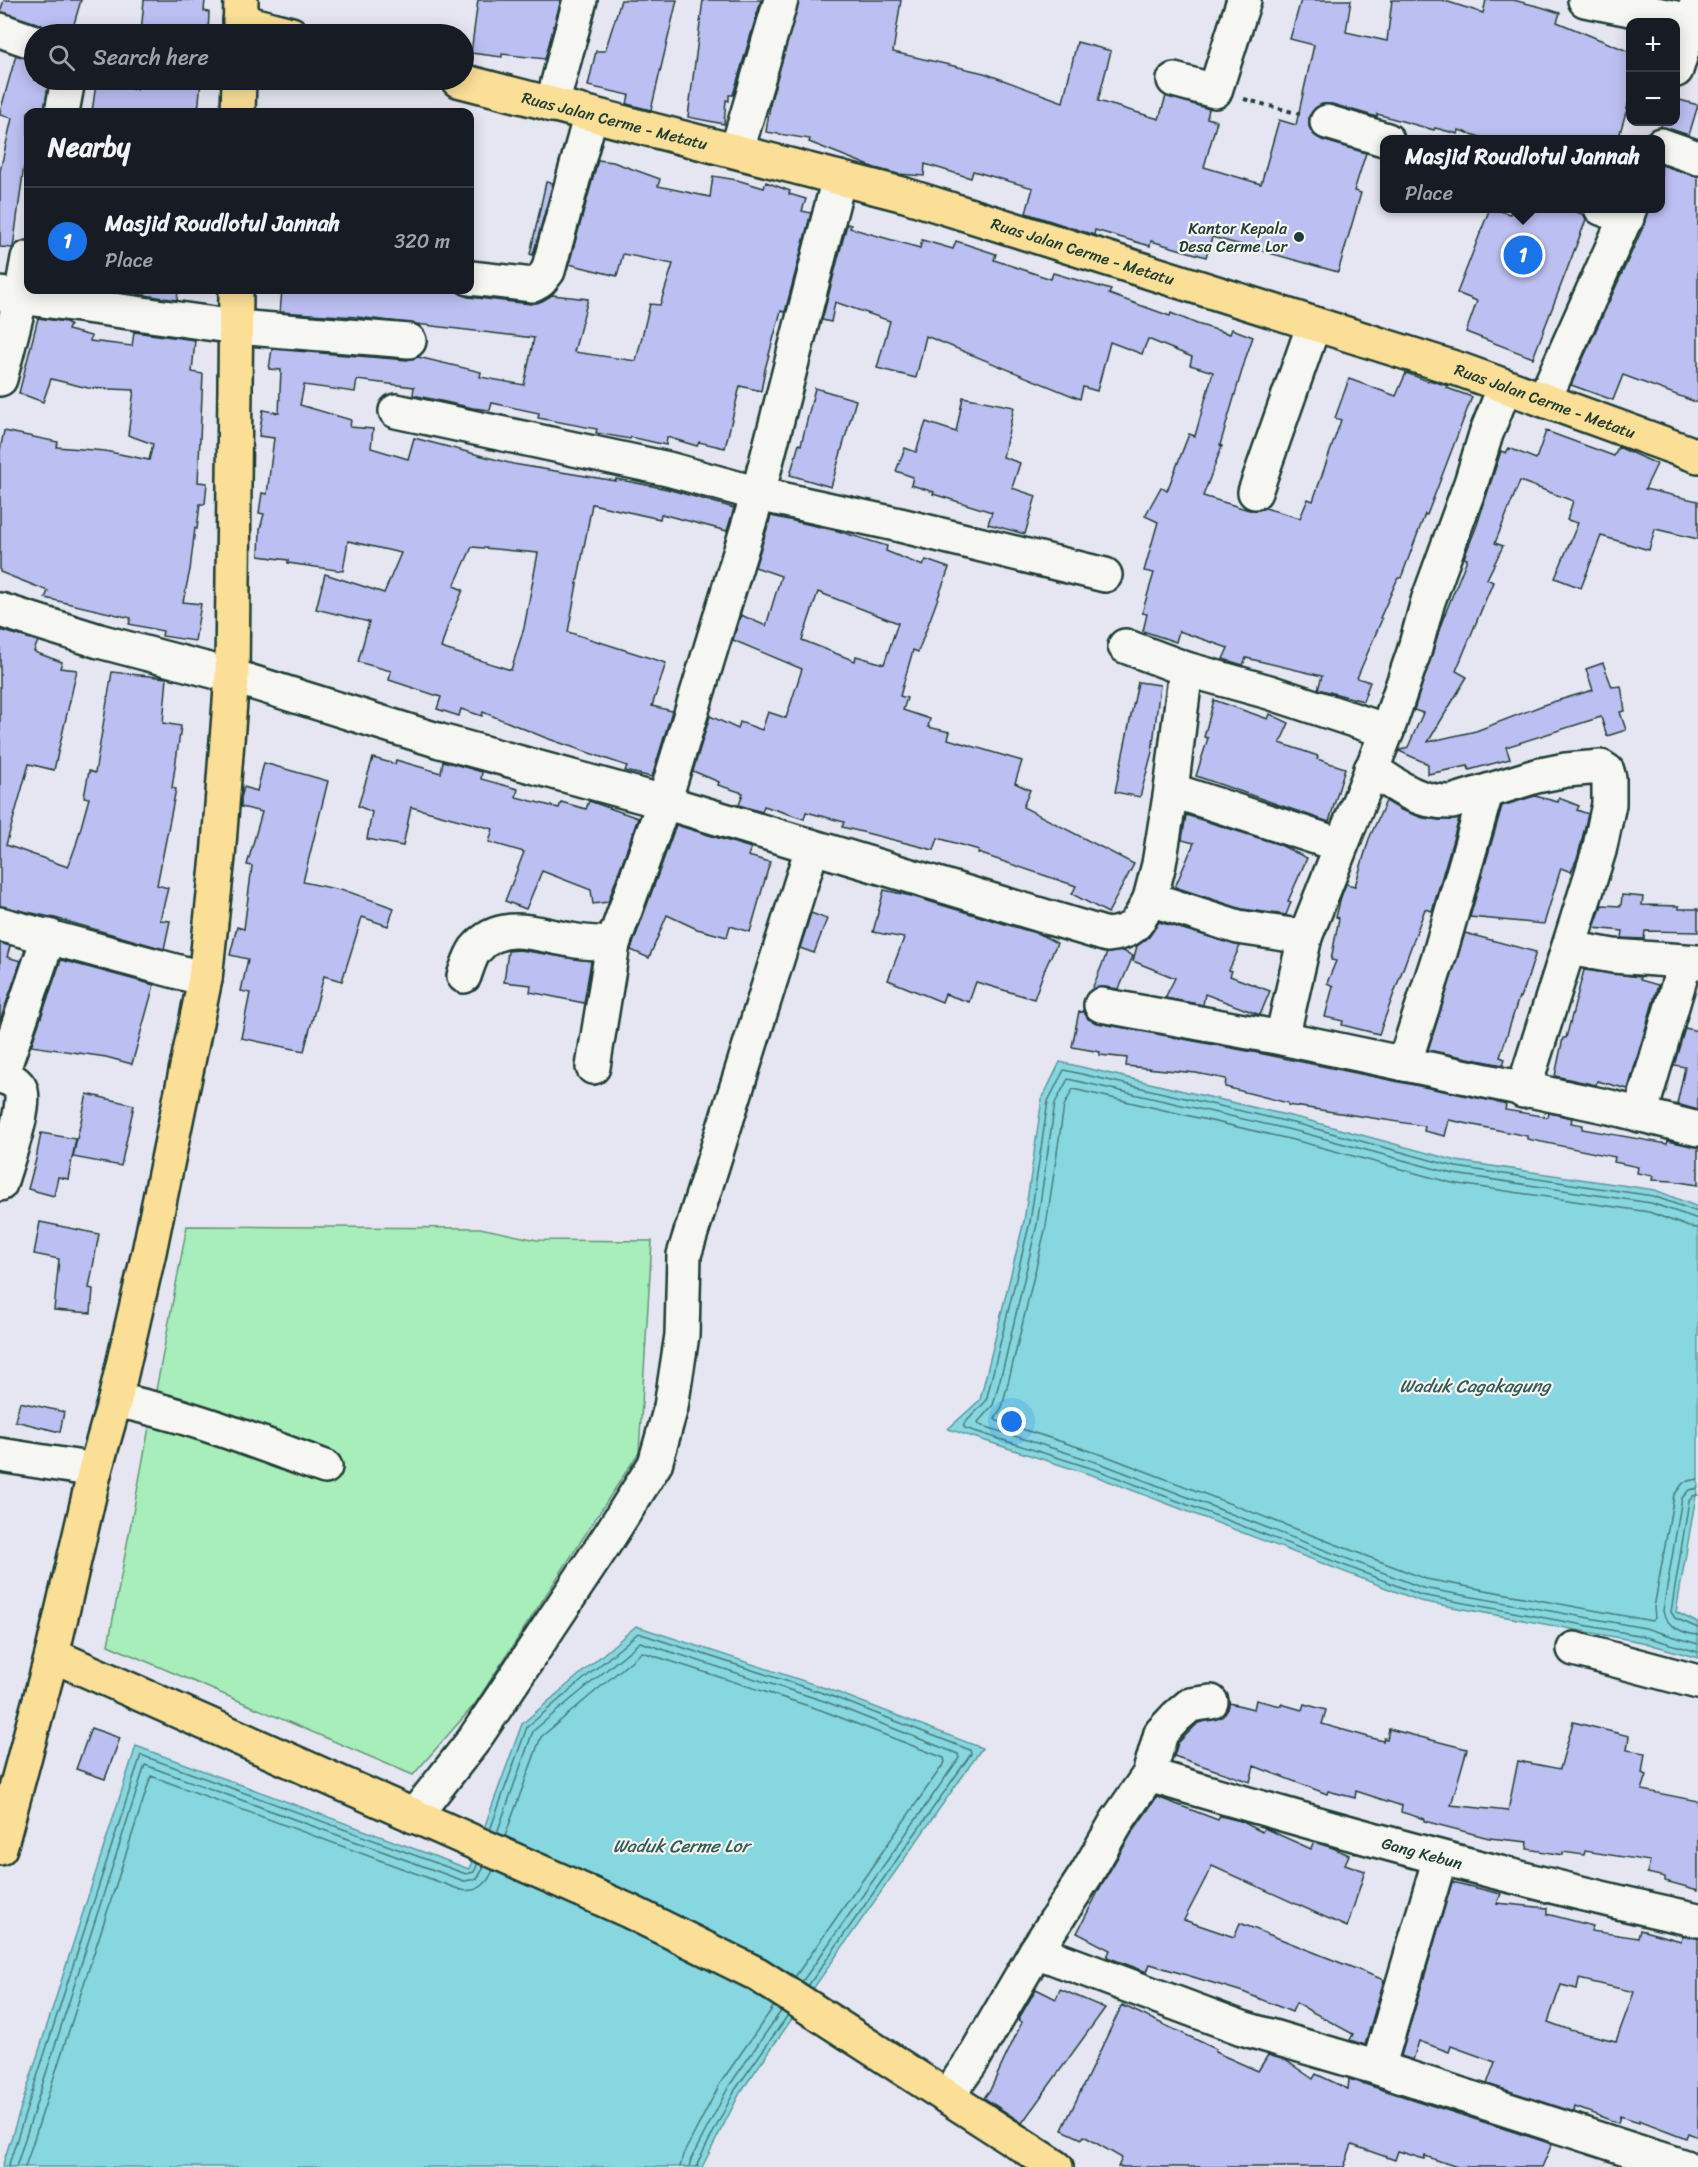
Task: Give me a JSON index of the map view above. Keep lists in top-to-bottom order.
{
  "streets": {
    "main road": ["Ruas Jalan Cerme - Metatu"],
    "street": ["Gang Kebun"]
  },
  "water": ["Waduk Cagakagung", "Waduk Cerme Lor"],
  "places": ["Kantor Kepala Desa Cerme Lor"],
  "page": {
    "map_buttons": ["+", "−"],
    "search": "Search here",
    "heading": "Nearby",
    "popup": ["Masjid Roudlotul Jannah", "Place"],
    "list": [
      {
        "mark": "1",
        "name": "Masjid Roudlotul Jannah",
        "note": "Place",
        "value": "320 m"
      }
    ],
    "pins": "1"
  }
}
